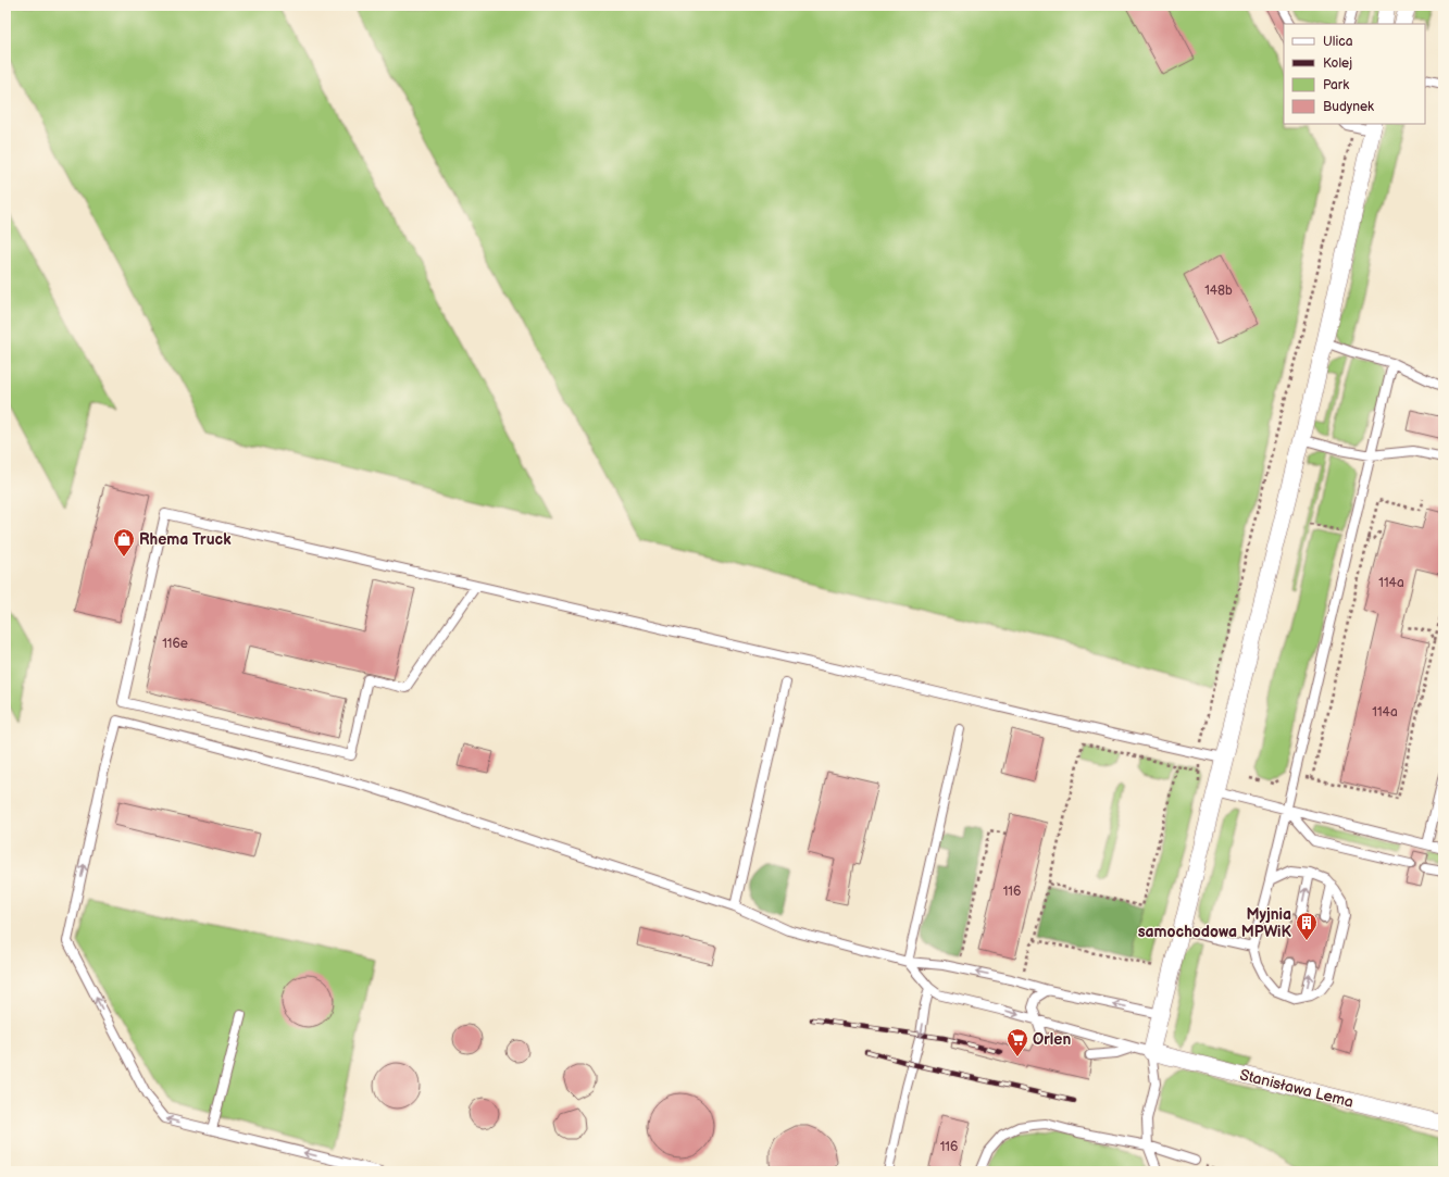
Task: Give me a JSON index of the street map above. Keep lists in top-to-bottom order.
{
  "streets": {
    "street": ["Stanisława Lema"]
  },
  "places": {
    "shop": ["Rhema Truck"],
    "building": ["Myjnia samochodowa MPWiK"],
    "supermarket": ["Orlen"]
  },
  "house_numbers": [
    "148b",
    "114a",
    "116e",
    "114a",
    "116",
    "116"
  ],
  "legend": [
    "Ulica",
    "Kolej",
    "Park",
    "Budynek"
  ]
}
